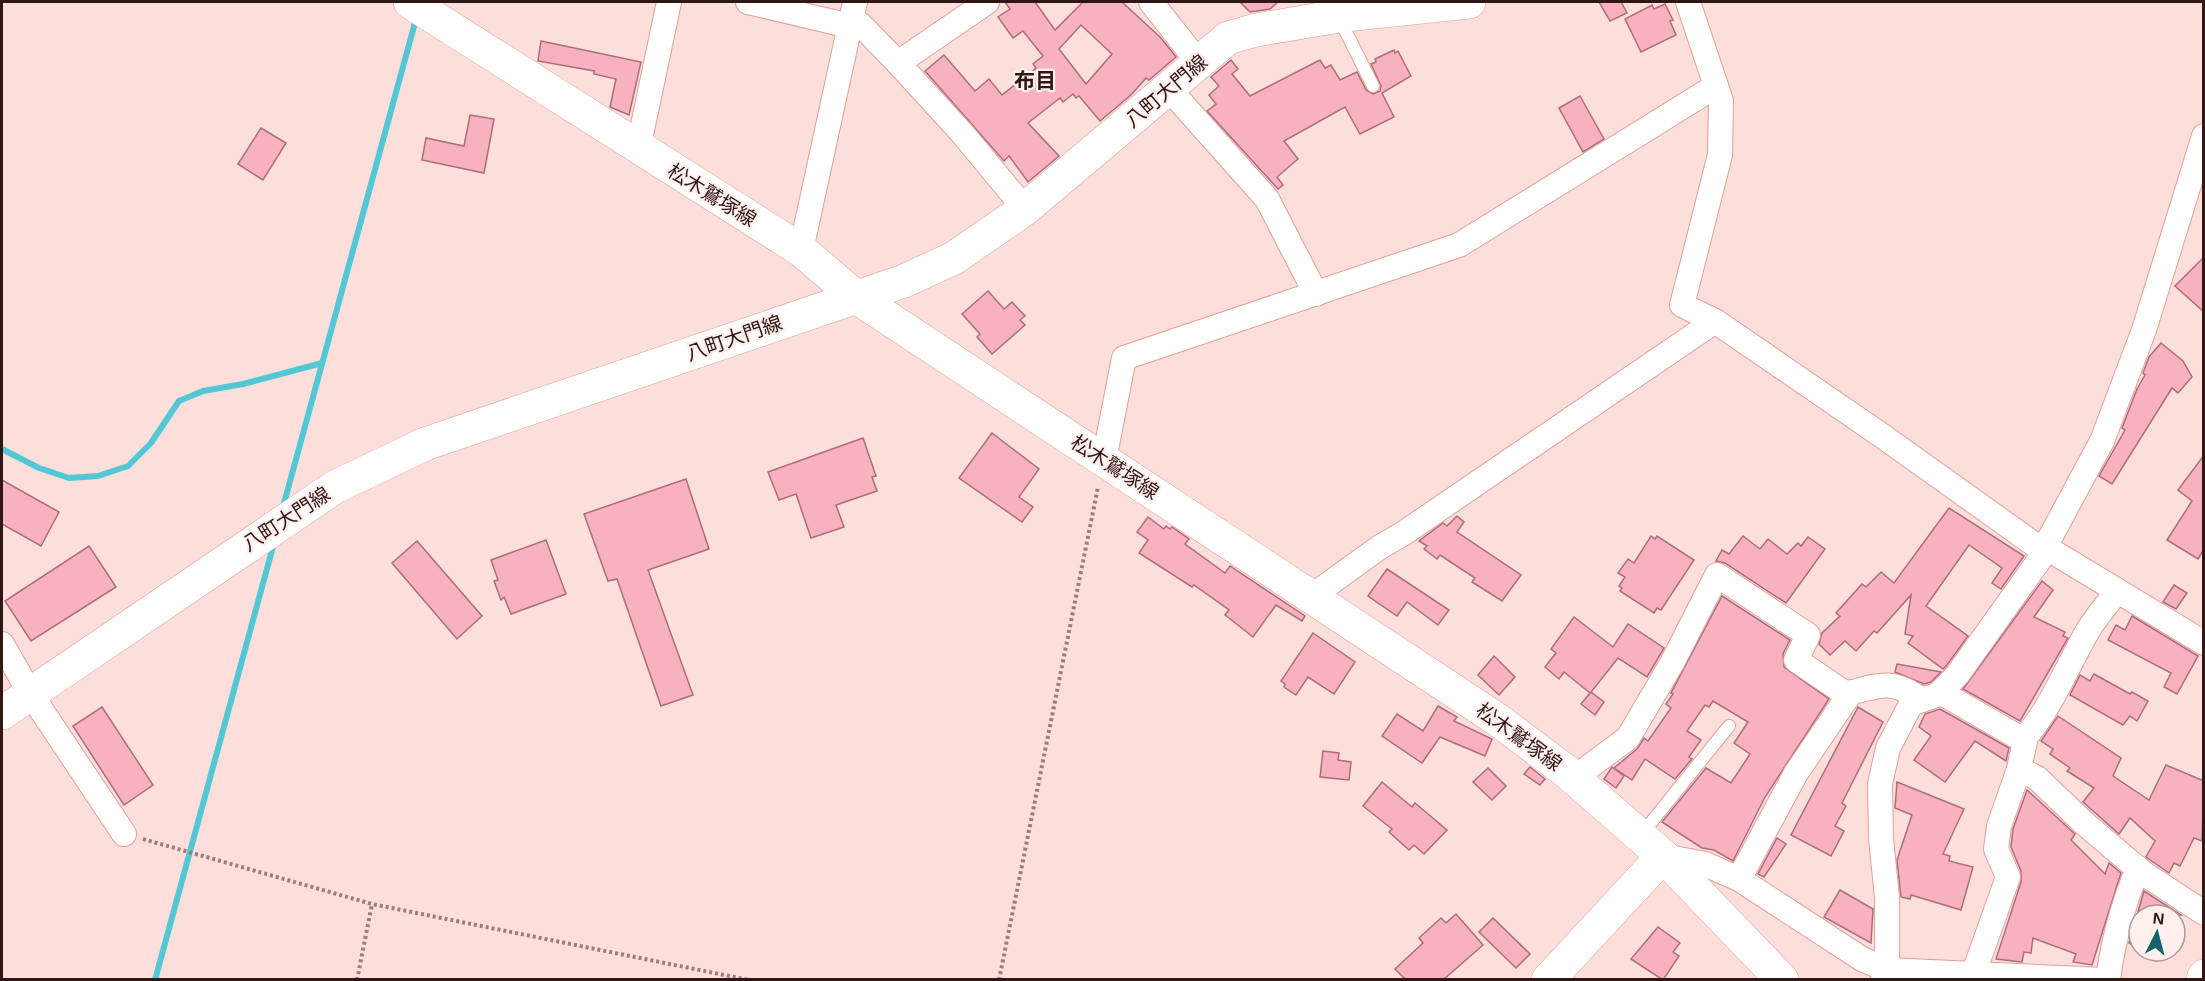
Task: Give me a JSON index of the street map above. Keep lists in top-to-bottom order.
{
  "streets": {
    "main road": ["八町大門線", "松木鷲塚線"]
  },
  "crossings": [
    ["八町大門線", "松木鷲塚線"]
  ],
  "districts": ["布目"],
  "north": "top"
}
